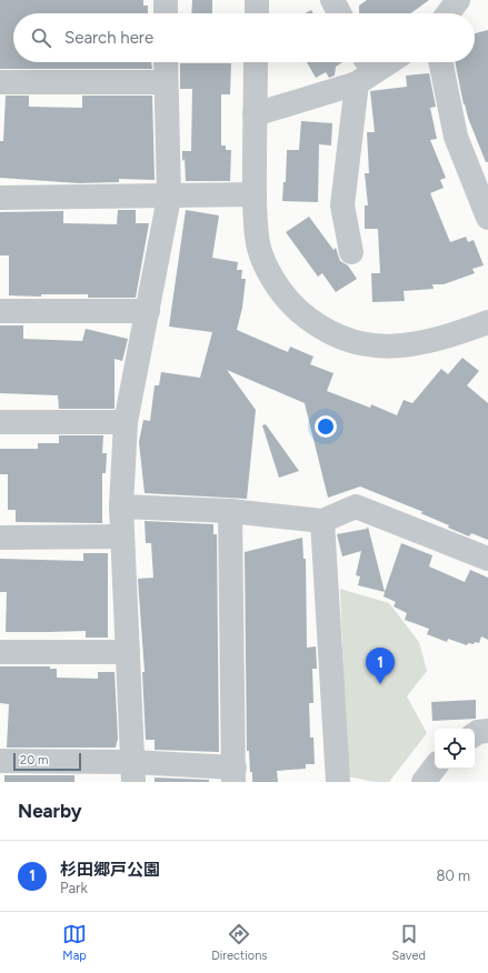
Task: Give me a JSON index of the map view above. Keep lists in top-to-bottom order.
{
  "scale_bar": "20 m",
  "page": {
    "search": "Search here",
    "pins": "1",
    "scale": "20 m",
    "heading": "Nearby",
    "list": [
      {
        "mark": "1",
        "name": "杉田郷戸公園",
        "note": "Park",
        "value": "80 m"
      }
    ],
    "nav": ["Map", "Directions", "Saved"]
  }
}
